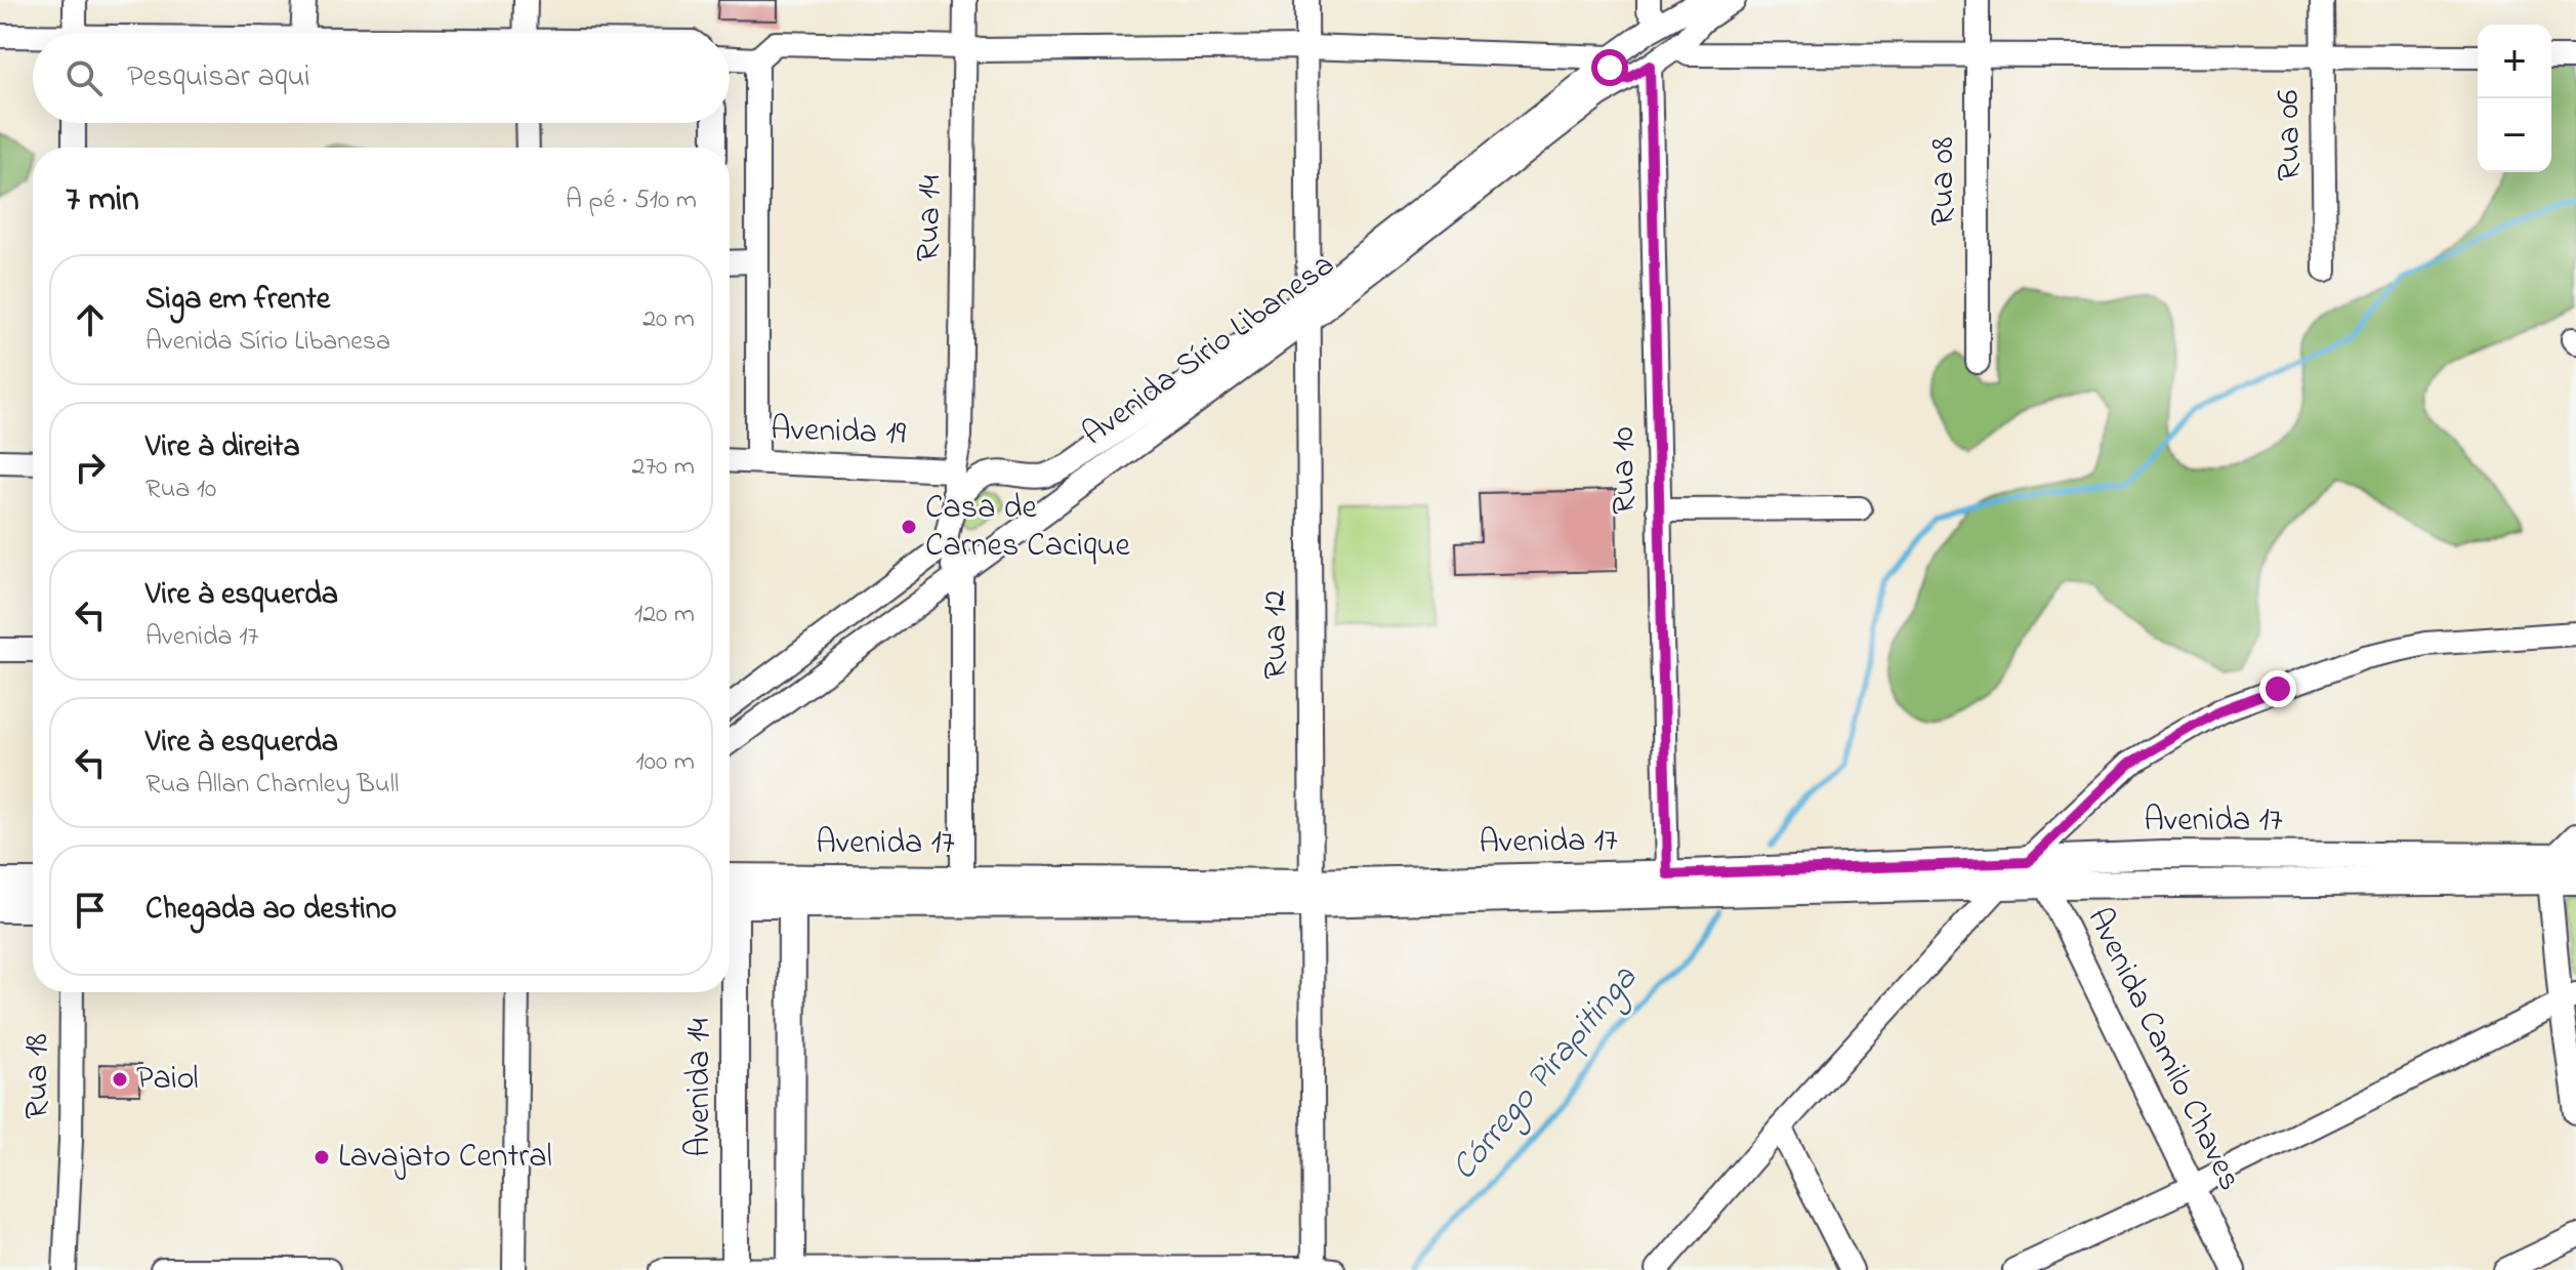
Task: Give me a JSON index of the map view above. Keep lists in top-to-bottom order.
{
  "streets": {
    "main road": ["Avenida 17", "Avenida 14"],
    "street": [
      "Rua 06",
      "Rua 08",
      "Rua 14",
      "Avenida Sírio Libanesa",
      "Avenida 19",
      "Rua 10",
      "Rua 12",
      "Avenida Camilo Chaves",
      "Rua 18"
    ]
  },
  "crossings": [
    ["Rua 14", "Avenida 19"],
    ["Avenida Sírio Libanesa", "Rua 10"],
    ["Avenida Sírio Libanesa", "Rua 12"],
    ["Rua 10", "Avenida 17"],
    ["Rua 12", "Avenida 17"],
    ["Avenida 17", "Avenida Camilo Chaves"]
  ],
  "water": ["Córrego Pirapitinga"],
  "places": ["Casa de Carnes Cacique", "Paiol", "Lavajato Central"],
  "page": {
    "map_buttons": ["+", "−"],
    "search": "Pesquisar aqui",
    "heading": ["7 min", "A pé · 510 m"],
    "list": [
      ["Siga em frente", "Avenida Sírio Libanesa", "20 m"],
      ["Vire à direita", "Rua 10", "270 m"],
      ["Vire à esquerda", "Avenida 17", "120 m"],
      ["Vire à esquerda", "Rua Allan Charnley Bull", "100 m"],
      "Chegada ao destino"
    ]
  }
}
